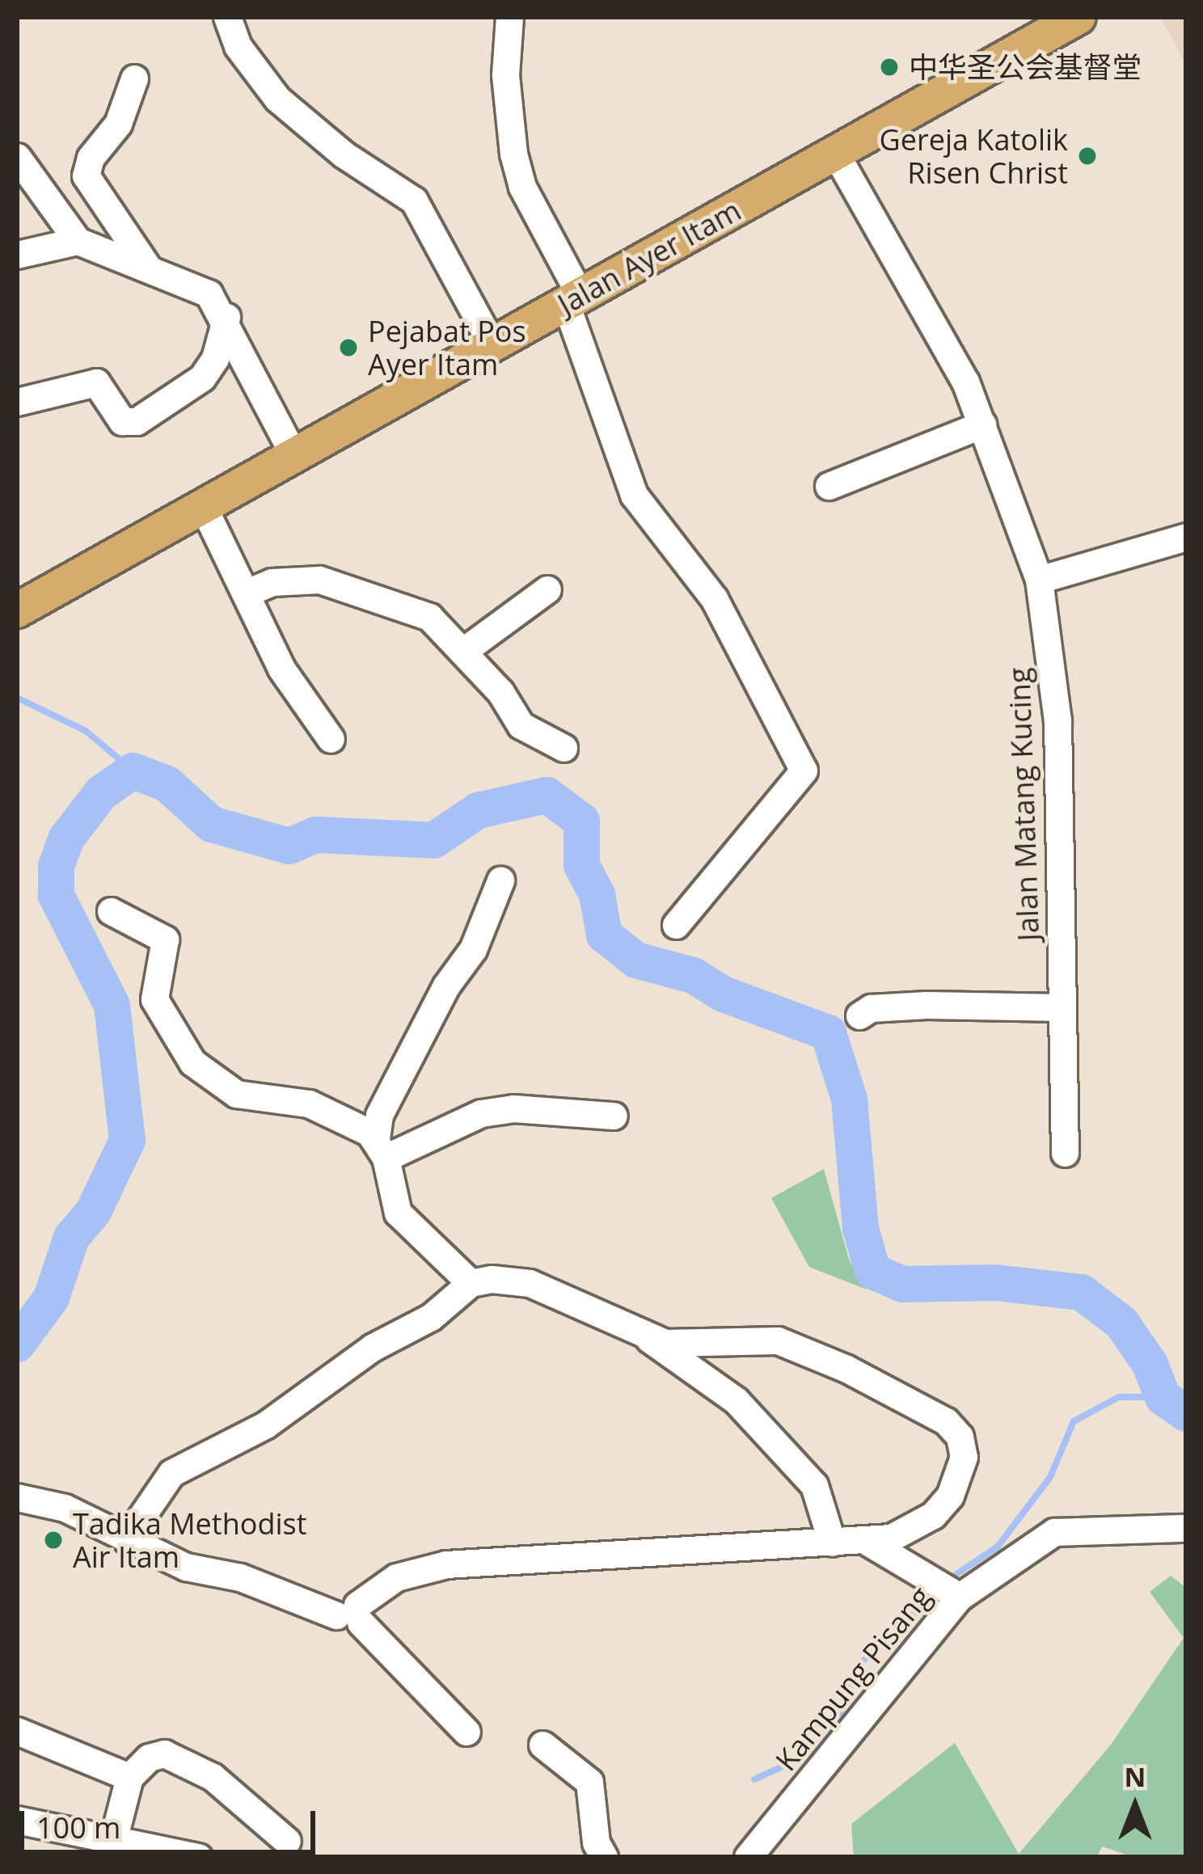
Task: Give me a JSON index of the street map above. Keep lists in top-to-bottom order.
{
  "streets": {
    "main road": ["Jalan Ayer Itam"],
    "street": ["Jalan Matang Kucing", "Kampung Pisang"]
  },
  "crossings": [
    ["Jalan Ayer Itam", "Jalan Matang Kucing"]
  ],
  "places": [
    "中华圣公会基督堂",
    "Gereja Katolik Risen Christ",
    "Pejabat Pos Ayer Itam",
    "Tadika Methodist Air Itam"
  ],
  "scale_bar": "100 m",
  "north": "top"
}
